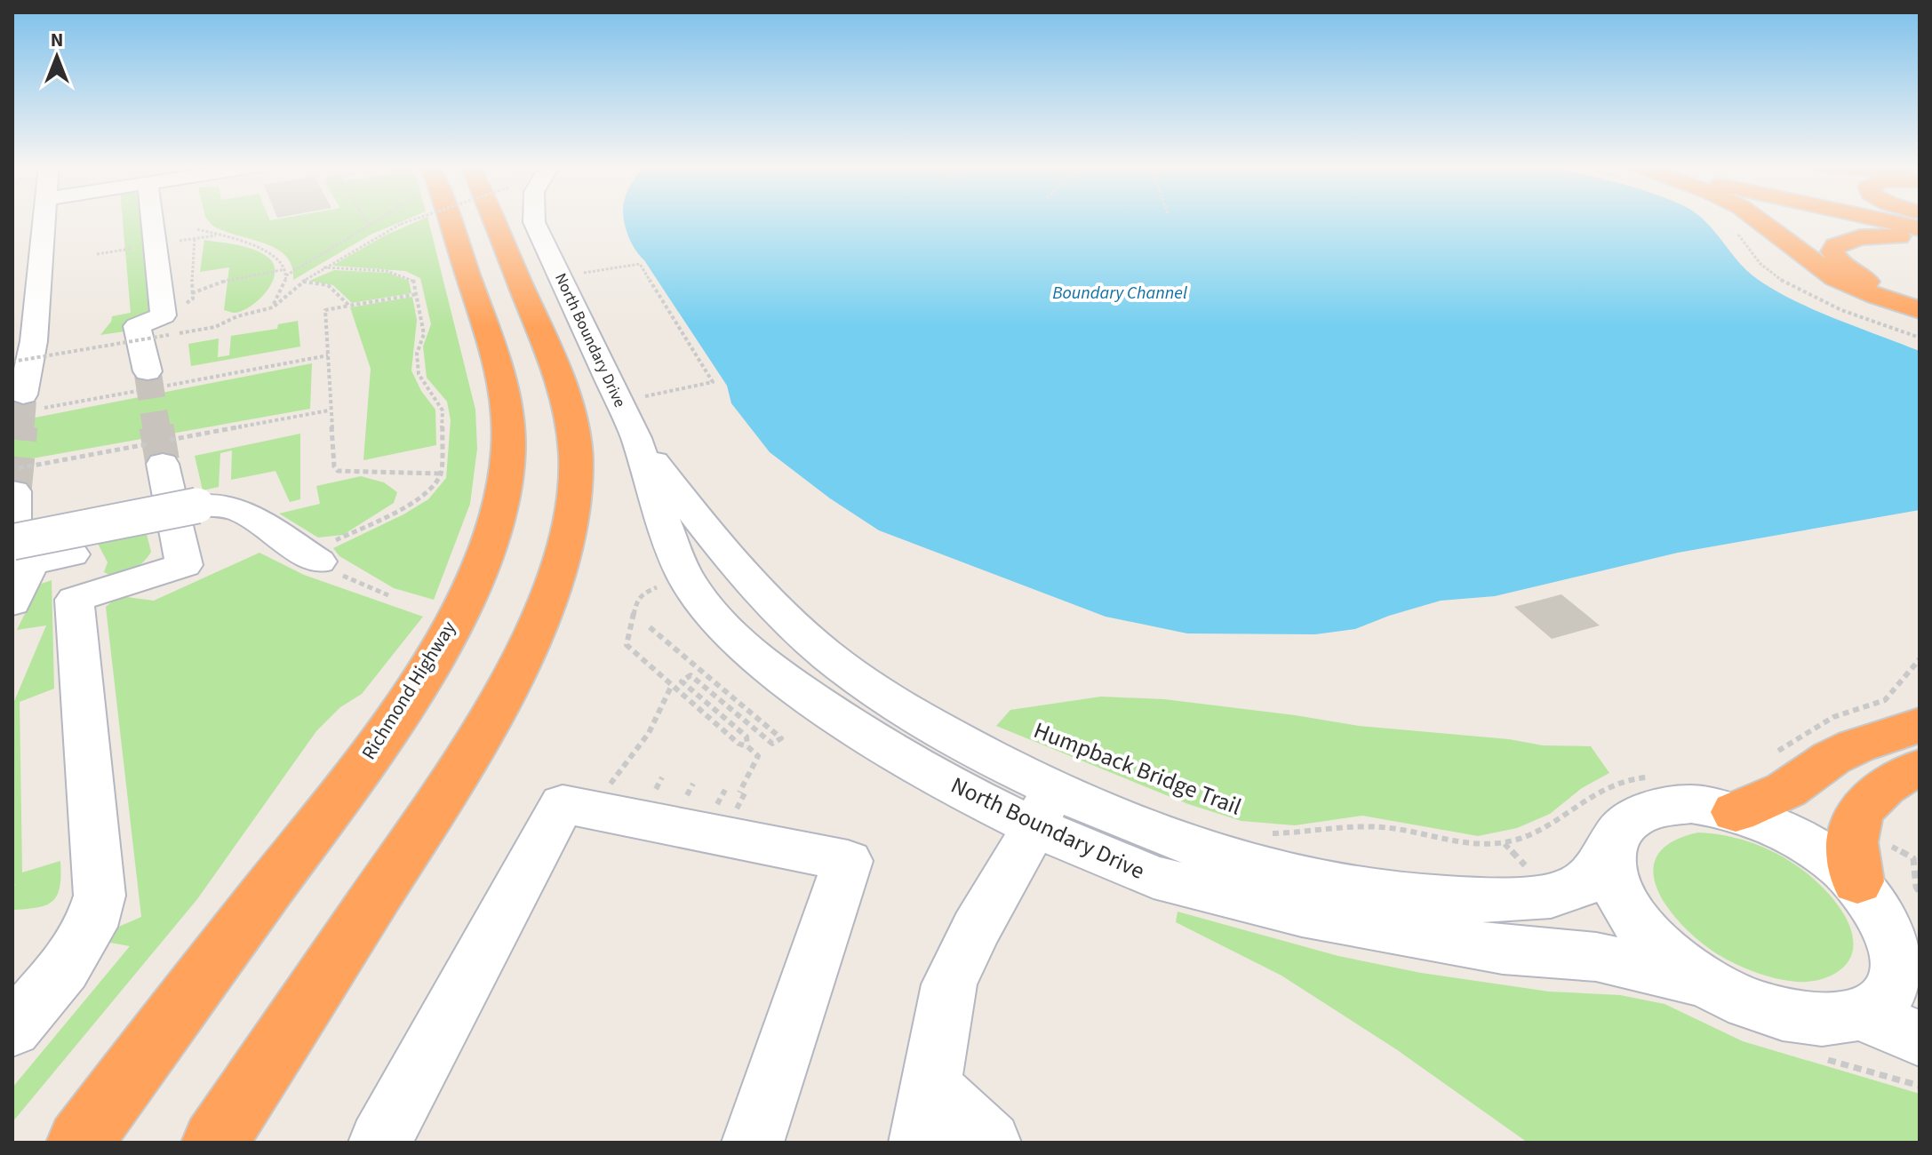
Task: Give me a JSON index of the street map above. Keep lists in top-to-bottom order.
{
  "streets": {
    "highway": ["Richmond Highway"],
    "street": ["North Boundary Drive"]
  },
  "water": ["Boundary Channel"],
  "north": "top"
}
